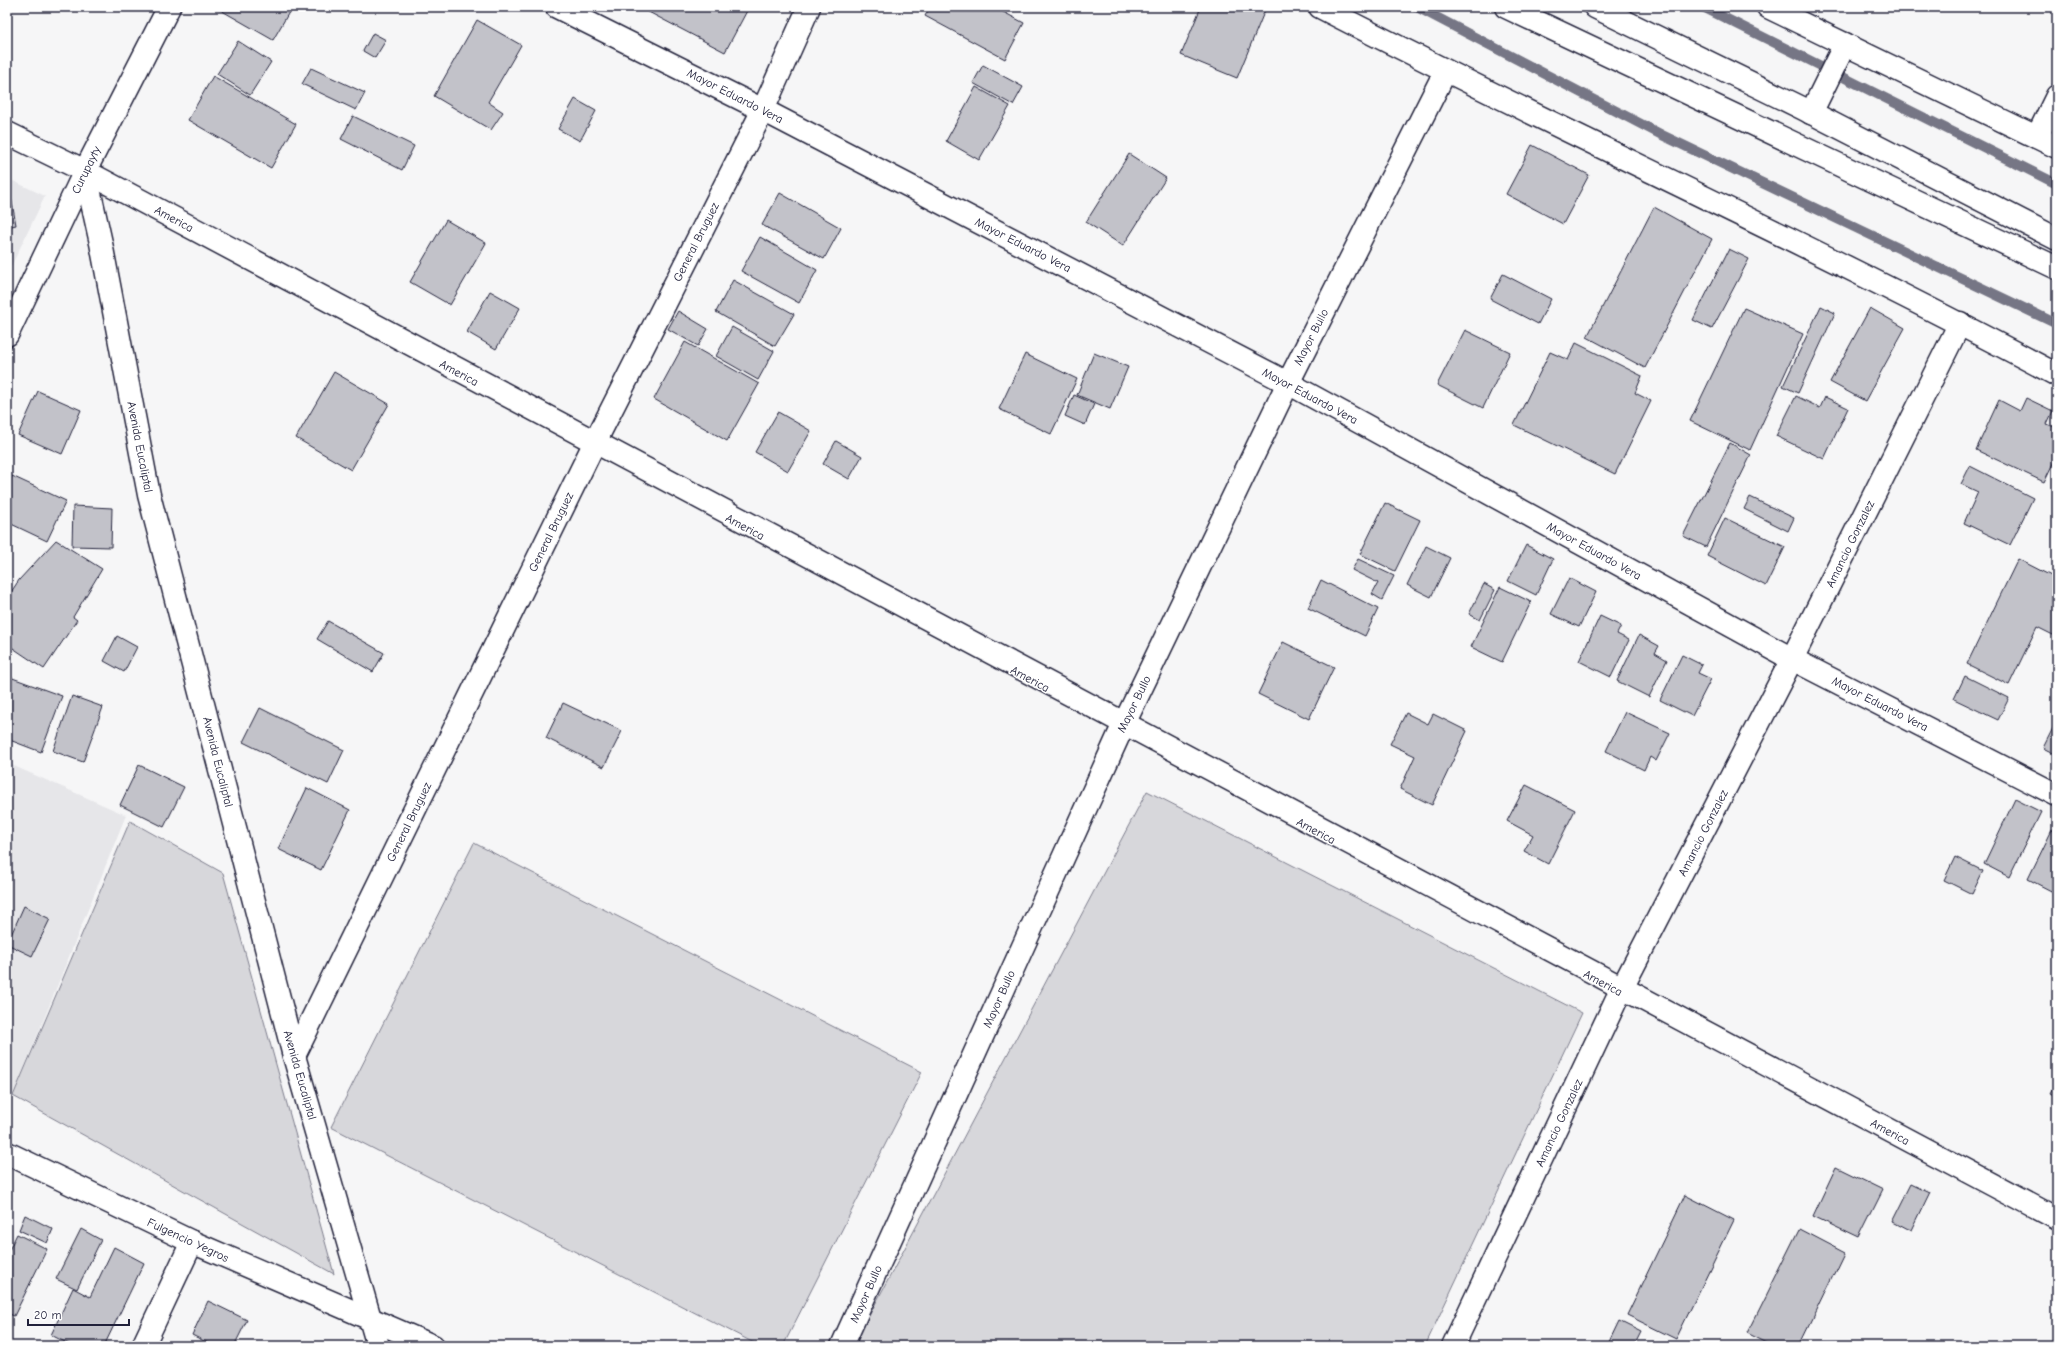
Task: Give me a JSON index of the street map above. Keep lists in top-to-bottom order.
{
  "streets": {
    "main road": [
      "Mayor Eduardo Vera",
      "Curupayty",
      "America",
      "General Bruguez",
      "Mayor Bullo",
      "Avenida Eucaliptal",
      "Amancio Gonzalez",
      "Fulgencio Yegros"
    ]
  },
  "crossings": [
    ["Mayor Eduardo Vera", "General Bruguez"],
    ["Mayor Eduardo Vera", "Mayor Bullo"],
    ["Mayor Eduardo Vera", "Amancio Gonzalez"],
    ["Curupayty", "America"],
    ["Curupayty", "Avenida Eucaliptal"],
    ["America", "General Bruguez"],
    ["America", "Mayor Bullo"],
    ["America", "Avenida Eucaliptal"],
    ["America", "Amancio Gonzalez"],
    ["General Bruguez", "Avenida Eucaliptal"],
    ["Avenida Eucaliptal", "Fulgencio Yegros"]
  ],
  "scale_bar": "20 m"
}
